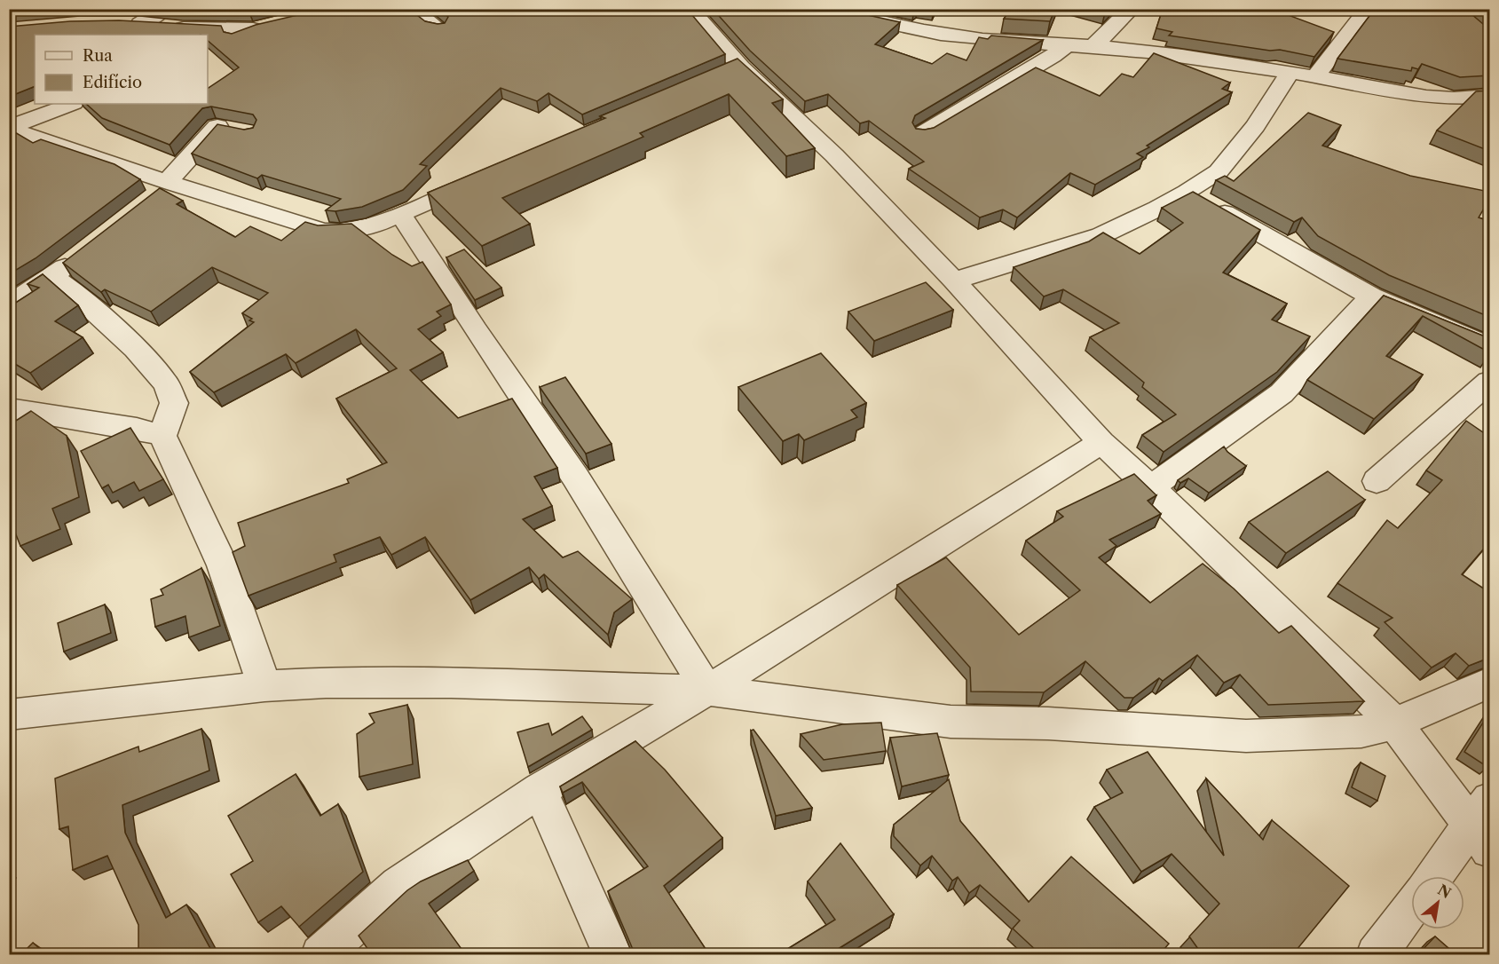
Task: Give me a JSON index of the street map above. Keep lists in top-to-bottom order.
{
  "legend": ["Rua", "Edifício"],
  "north": "top right"
}
